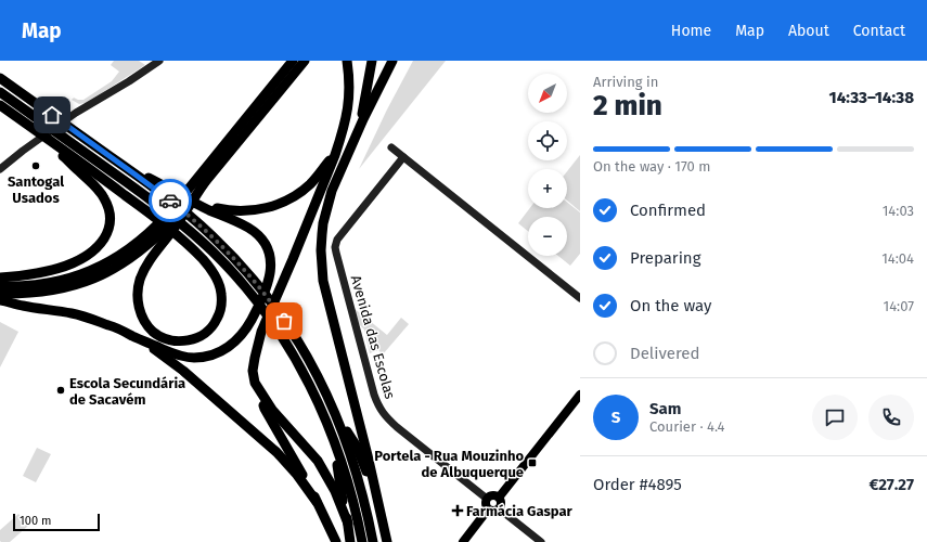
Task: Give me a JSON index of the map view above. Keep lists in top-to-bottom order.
{
  "streets": {
    "street": ["Avenida das Escolas"]
  },
  "places": {
    "other": ["Santogal Usados", "Escola Secundária de Sacavém"],
    "transit": ["Portela - Rua Mouzinho de Albuquerque"],
    "health": ["Farmácia Gaspar"]
  },
  "scale_bar": "100 m",
  "north": "bottom left",
  "page": {
    "header": "Map",
    "nav": [
      "Home",
      "Map",
      "About",
      "Contact"
    ],
    "heading": ["2 min", "Arriving in", "14:33–14:38"],
    "panel": [
      "Sam",
      "Courier · 4.4",
      "Order #4895",
      "€27.27"
    ],
    "map_buttons": ["+", "−"],
    "bar": "On the way · 170 m",
    "list": [
      ["Confirmed", "14:03"],
      ["Preparing", "14:04"],
      ["On the way", "14:07"],
      "Delivered"
    ],
    "round": "S",
    "scale": "100 m"
  }
}
